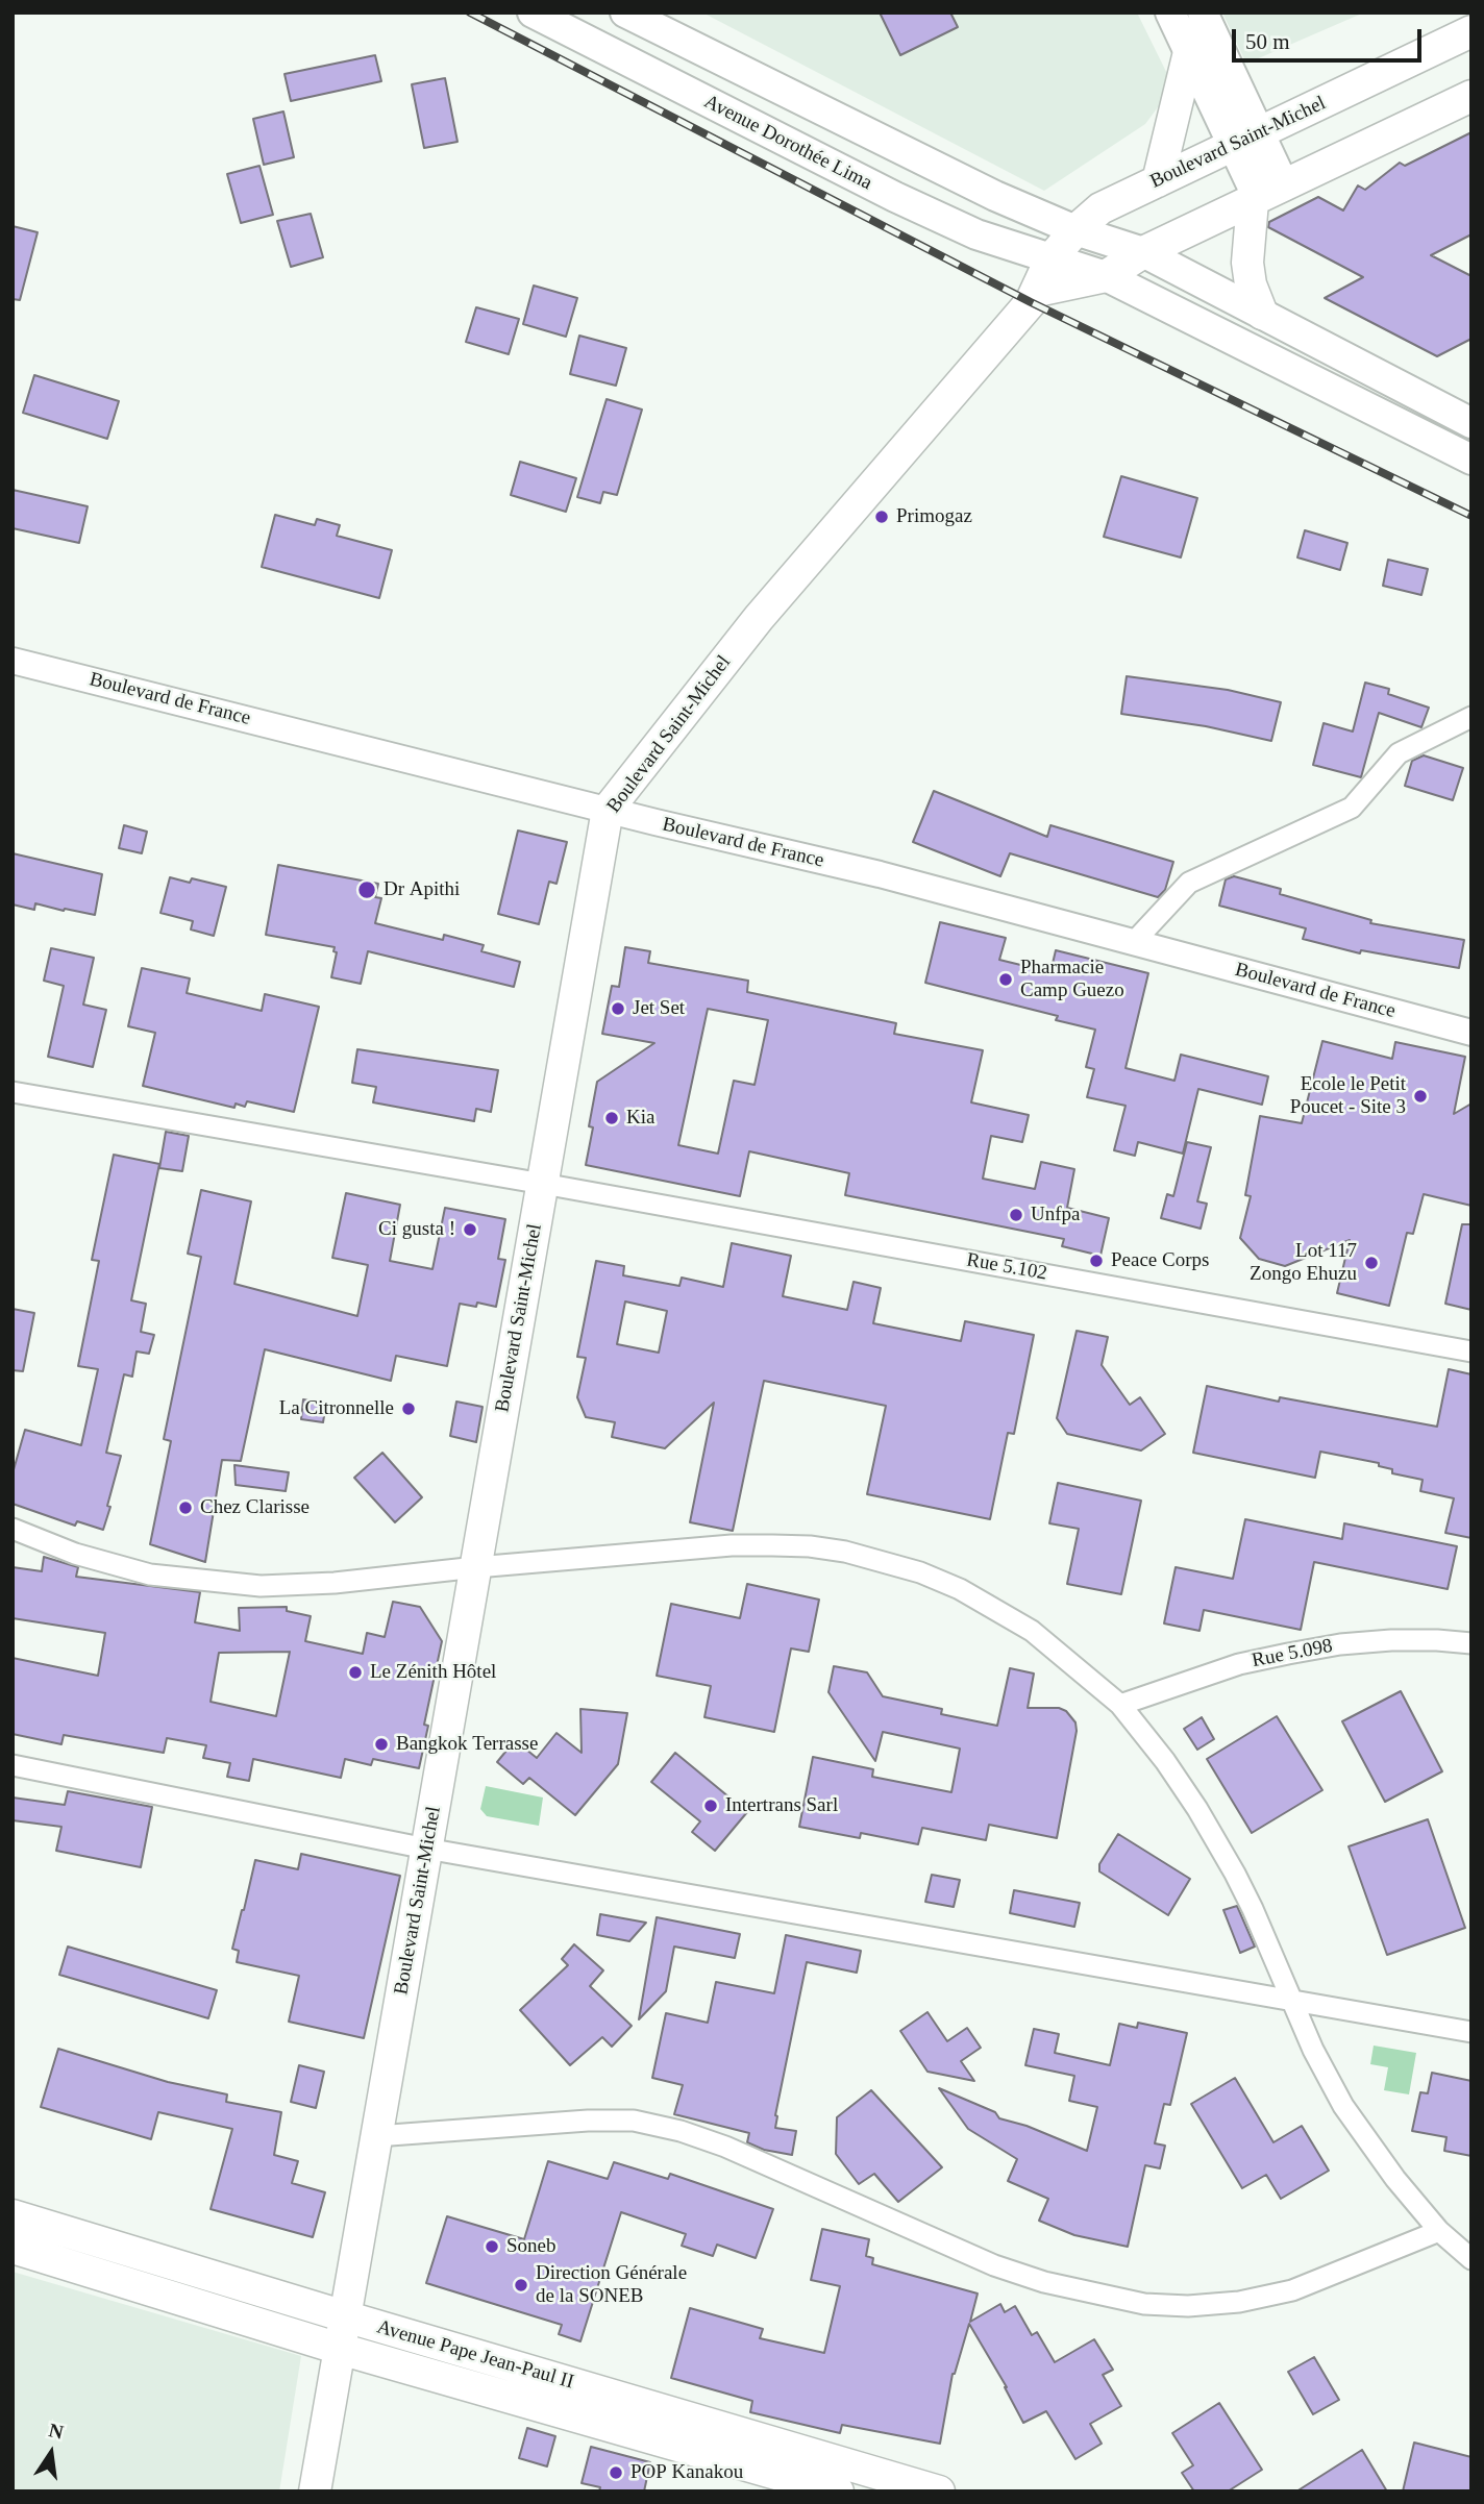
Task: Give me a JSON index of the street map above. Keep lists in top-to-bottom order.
{
  "streets": {
    "main road": ["Avenue Dorothée Lima", "Boulevard Saint-Michel", "Avenue Pape Jean-Paul II"],
    "street": ["Boulevard de France", "Rue 5.102", "Rue 5.098"]
  },
  "crossings": [
    ["Avenue Dorothée Lima", "Boulevard Saint-Michel"],
    ["Boulevard Saint-Michel", "Boulevard de France"],
    ["Boulevard Saint-Michel", "Rue 5.102"],
    ["Boulevard Saint-Michel", "Avenue Pape Jean-Paul II"]
  ],
  "places": [
    "Primogaz",
    "Dr Apithi",
    "Pharmacie Camp Guezo",
    "Jet Set",
    "Ecole le Petit Poucet - Site 3",
    "Kia",
    "Unfpa",
    "Ci gusta !",
    "Peace Corps",
    "Lot 117 Zongo Ehuzu",
    "La Citronnelle",
    "Chez Clarisse",
    "Le Zénith Hôtel",
    "Bangkok Terrasse",
    "Intertrans Sarl",
    "Soneb",
    "Direction Générale de la SONEB",
    "POP Kanakou"
  ],
  "scale_bar": "50 m",
  "north": "top"
}
